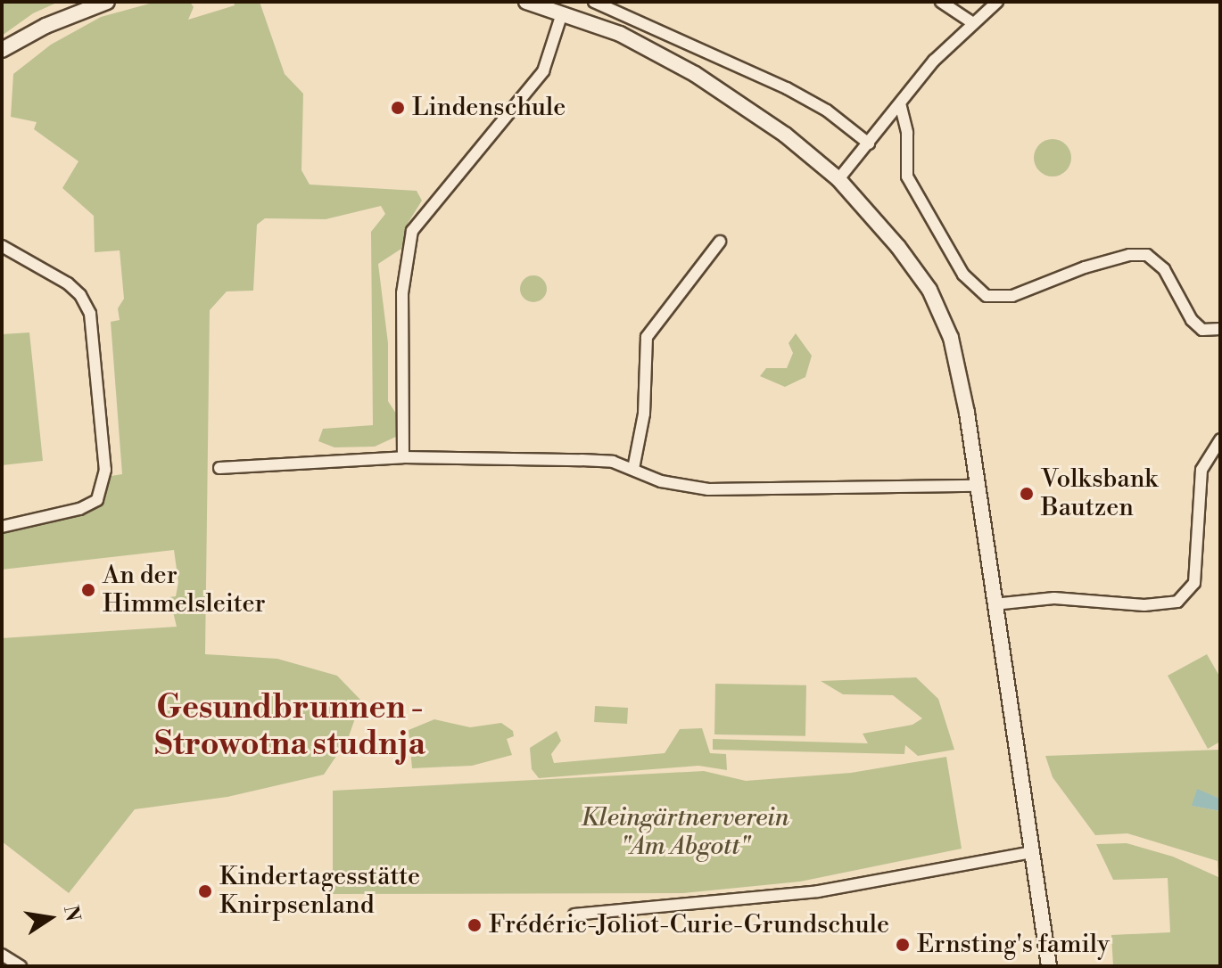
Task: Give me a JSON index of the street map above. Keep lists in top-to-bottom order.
{
  "districts": ["Gesundbrunnen - Strowotna studnja"],
  "parks": ["Kleingärtnerverein \"Am Abgott\""],
  "places": [
    "Lindenschule",
    "Volksbank Bautzen",
    "An der Himmelsleiter",
    "Kindertagesstätte Knirpsenland",
    "Frédéric-Joliot-Curie-Grundschule",
    "Ernsting's family"
  ],
  "north": "right"
}
